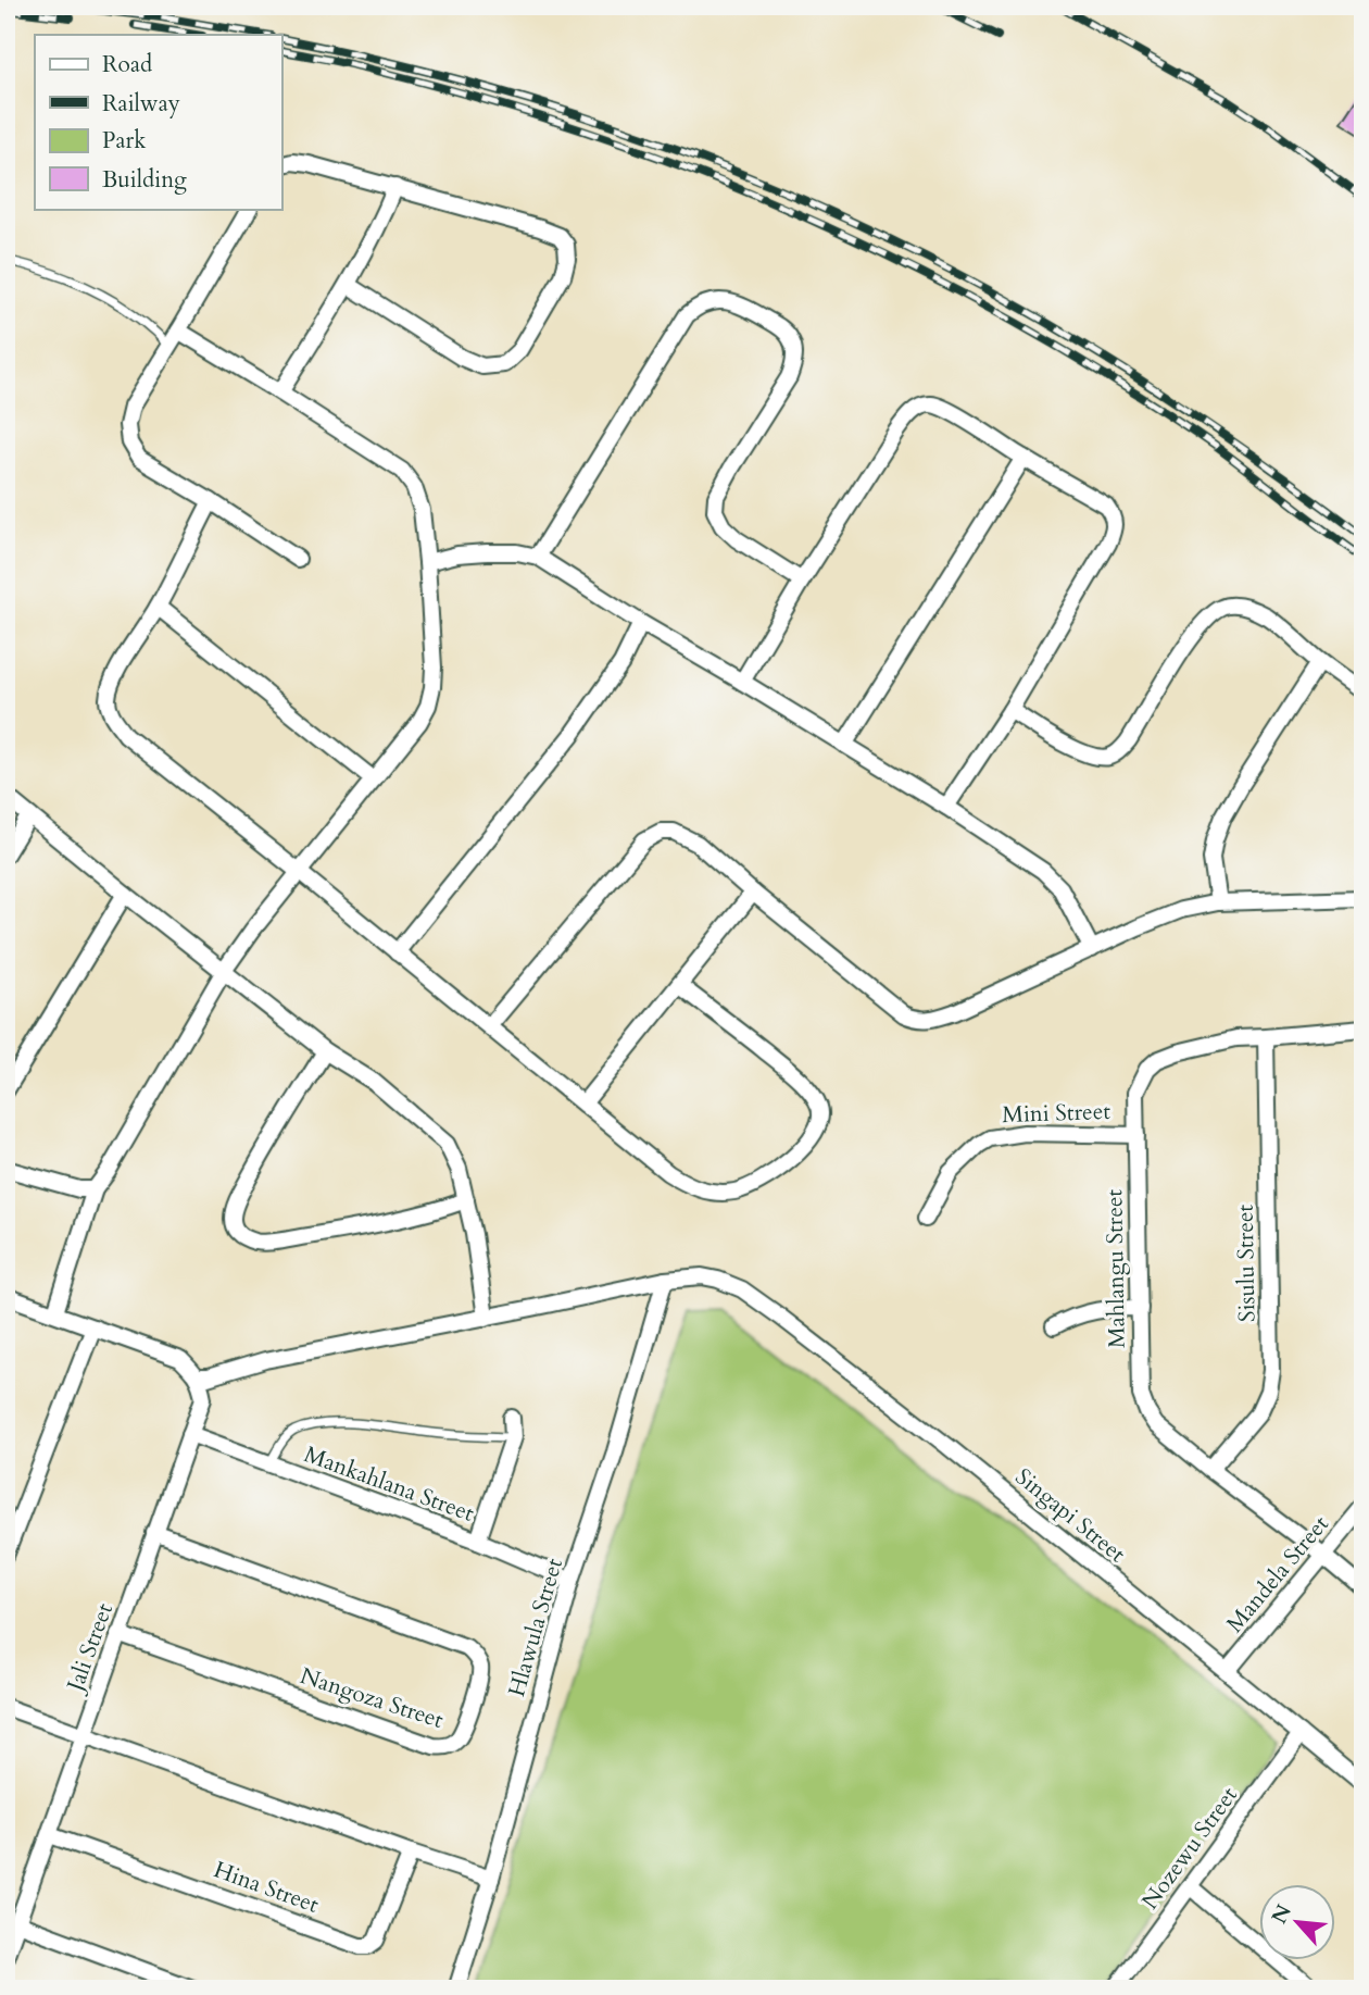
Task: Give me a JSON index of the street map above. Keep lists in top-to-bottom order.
{
  "streets": {
    "street": [
      "Mini Street",
      "Sisulu Street",
      "Mahlangu Street",
      "Mankahlana Street",
      "Singapi Street",
      "Mandela Street",
      "Hlawula Street",
      "Jali Street",
      "Nangoza Street",
      "Nozewu Street",
      "Hina Street"
    ]
  },
  "crossings": [
    ["Mini Street", "Mahlangu Street"],
    ["Sisulu Street", "Mahlangu Street"],
    ["Mahlangu Street", "Mandela Street"],
    ["Mankahlana Street", "Hlawula Street"],
    ["Mankahlana Street", "Jali Street"],
    ["Singapi Street", "Mandela Street"],
    ["Singapi Street", "Hlawula Street"],
    ["Singapi Street", "Jali Street"],
    ["Singapi Street", "Nozewu Street"],
    ["Jali Street", "Nangoza Street"],
    ["Jali Street", "Hina Street"]
  ],
  "legend": [
    "Road",
    "Railway",
    "Park",
    "Building"
  ],
  "north": "top left"
}
